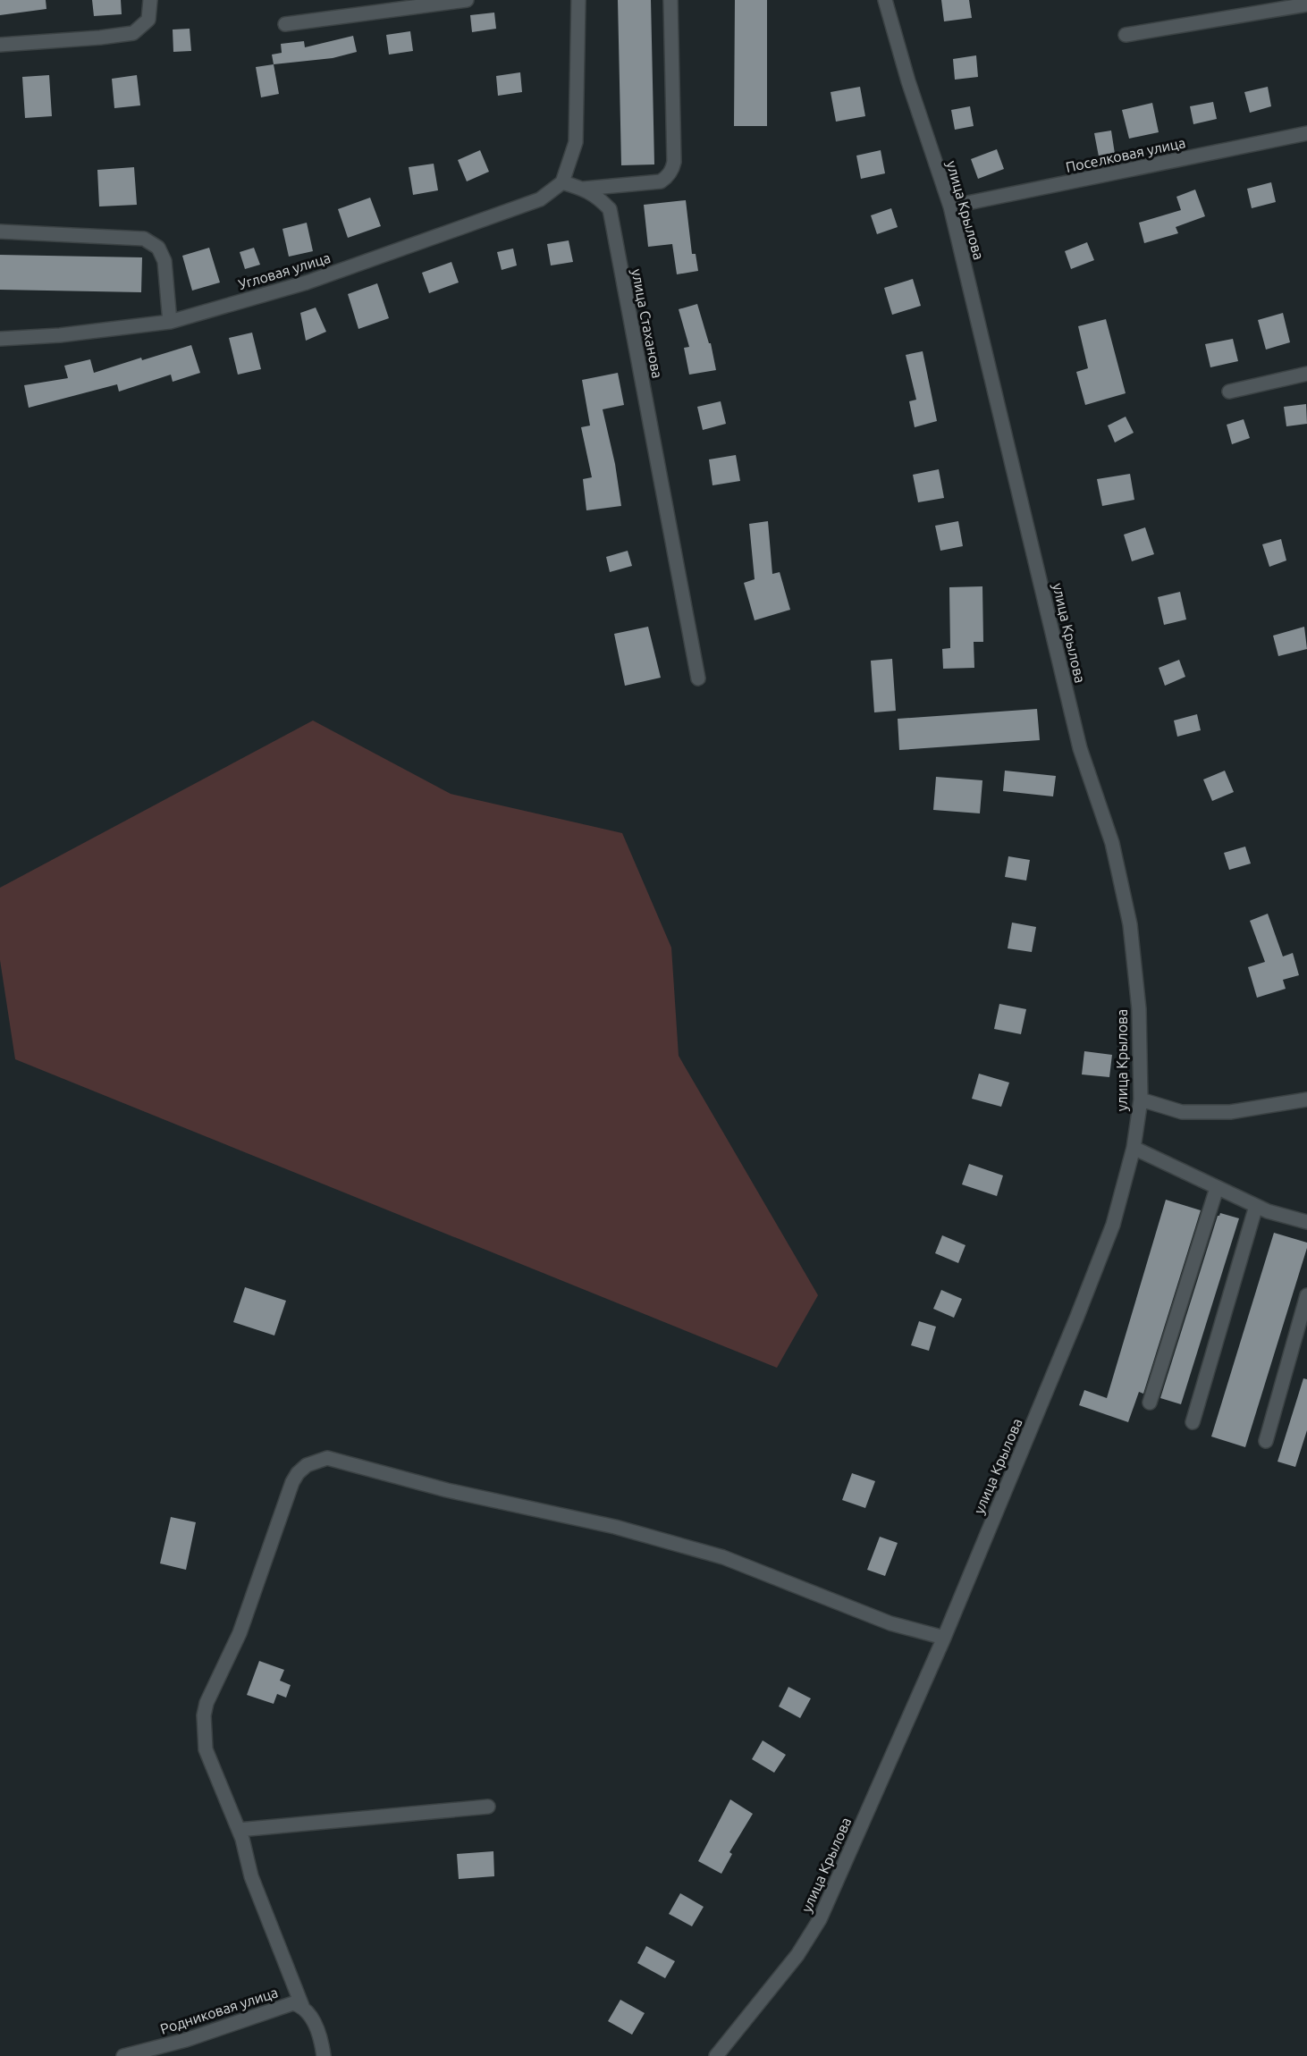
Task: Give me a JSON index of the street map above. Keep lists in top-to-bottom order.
{
  "streets": {
    "street": [
      "Поселковая улица",
      "улица Крылова",
      "Угловая улица",
      "улица Стаханова",
      "Родниковая улица"
    ]
  },
  "crossings": [
    ["Поселковая улица", "улица Крылова"],
    ["Угловая улица", "улица Стаханова"]
  ]
}
